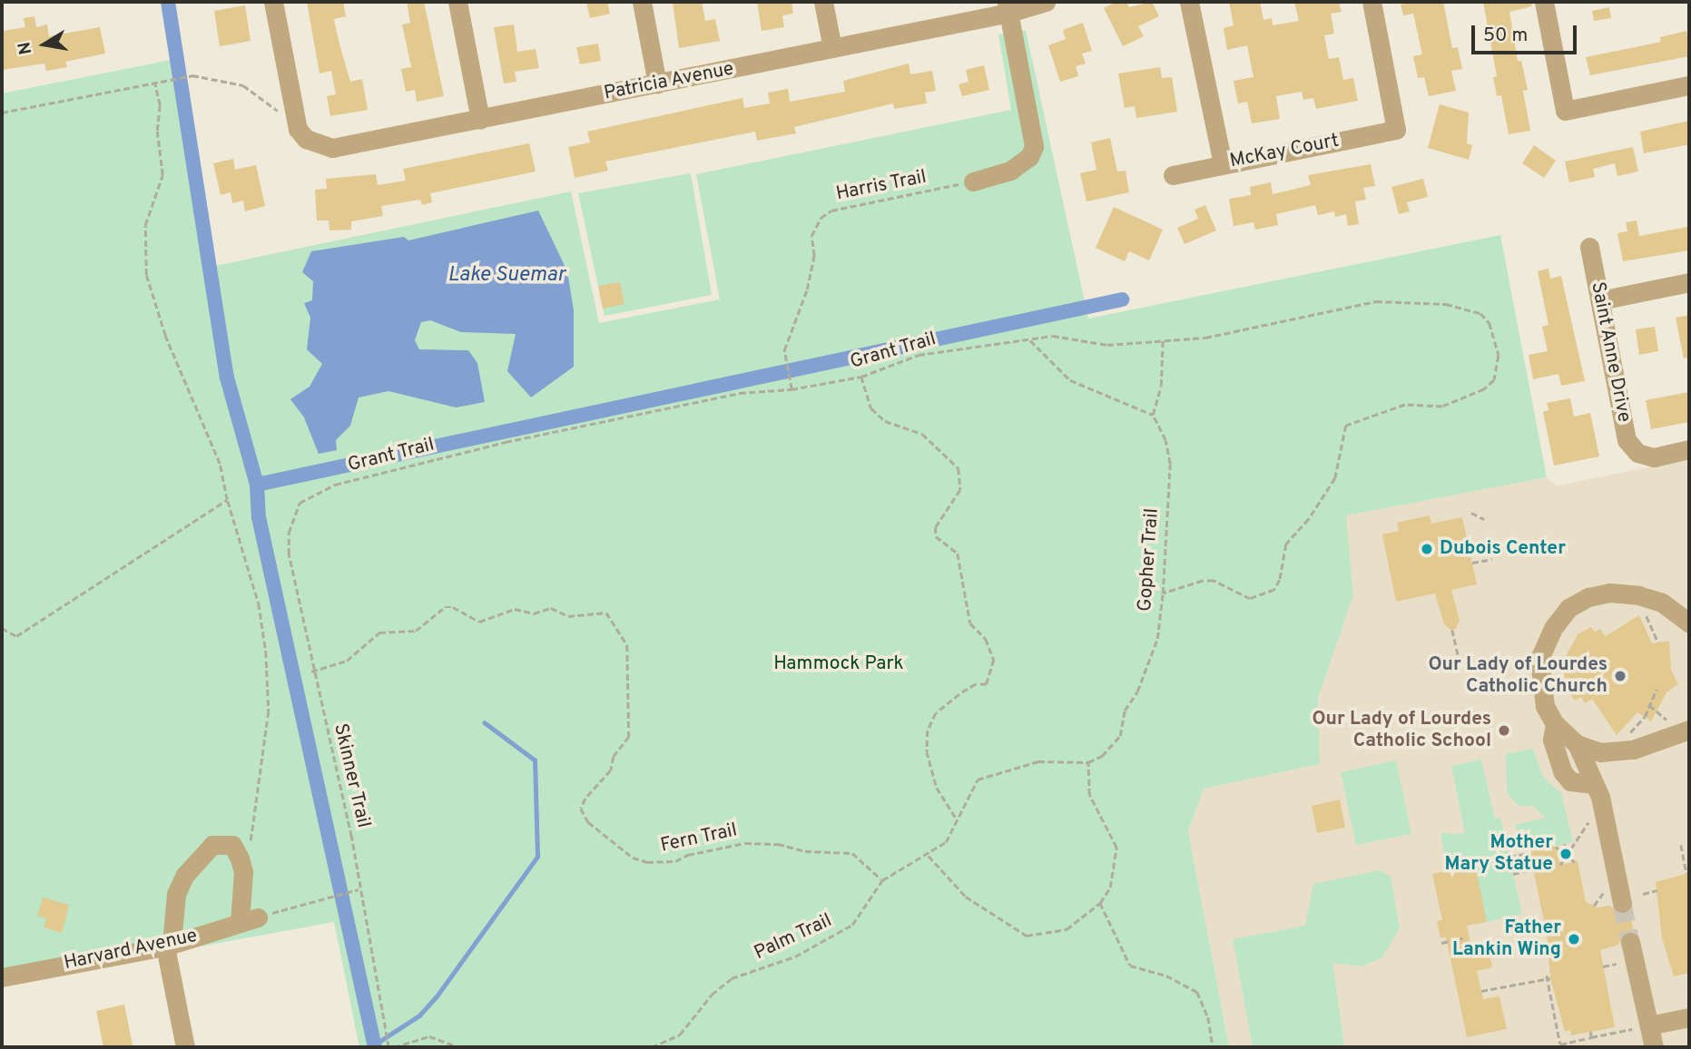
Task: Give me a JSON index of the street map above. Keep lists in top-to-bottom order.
{
  "streets": {
    "street": [
      "Patricia Avenue",
      "McKay Court",
      "Saint Anne Drive",
      "Harvard Avenue"
    ],
    "path": [
      "Harris Trail",
      "Grant Trail",
      "Gopher Trail",
      "Skinner Trail",
      "Fern Trail",
      "Palm Trail"
    ]
  },
  "crossings": [
    ["Harris Trail", "Grant Trail"],
    ["Grant Trail", "Gopher Trail"],
    ["Grant Trail", "Skinner Trail"],
    ["Gopher Trail", "Palm Trail"],
    ["Skinner Trail", "Fern Trail"],
    ["Fern Trail", "Palm Trail"]
  ],
  "water": ["Lake Suemar"],
  "parks": ["Hammock Park"],
  "places": [
    "Dubois Center",
    "Our Lady of Lourdes Catholic Church",
    "Our Lady of Lourdes Catholic School",
    "Mother Mary Statue",
    "Father Lankin Wing"
  ],
  "scale_bar": "50 m",
  "north": "left"
}
